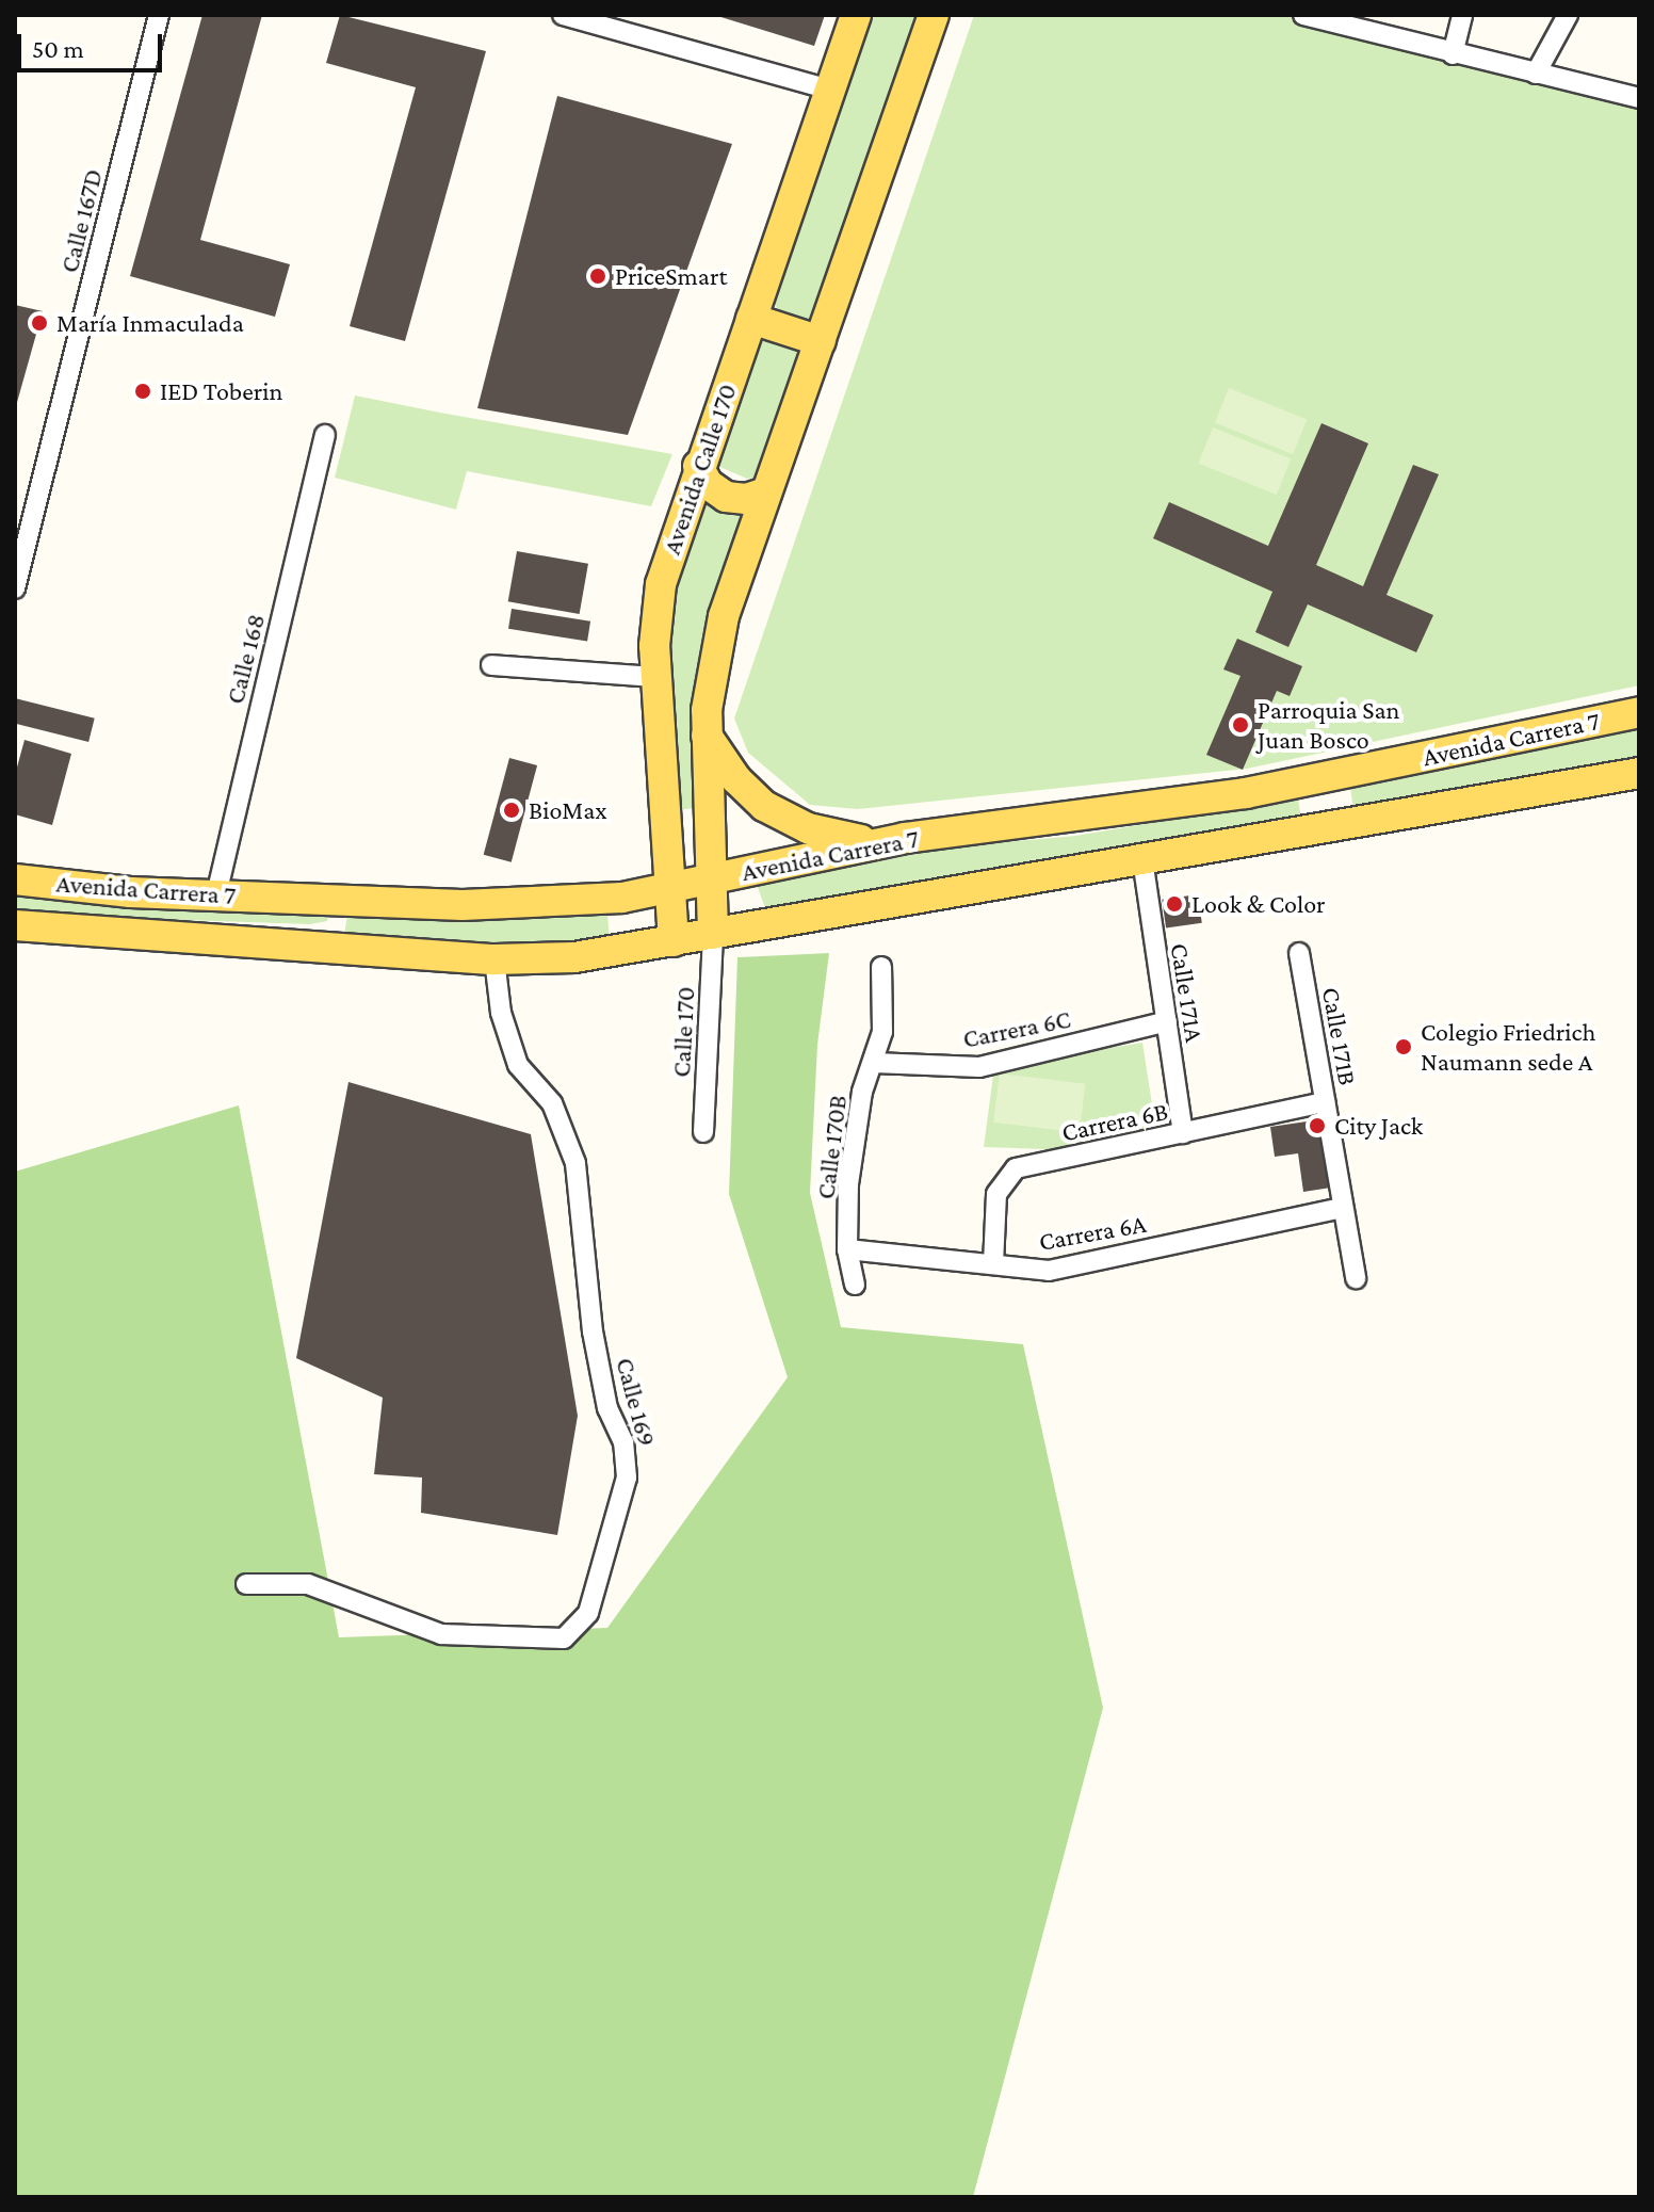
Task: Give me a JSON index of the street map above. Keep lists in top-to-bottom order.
{
  "streets": {
    "main road": ["Avenida Calle 170", "Avenida Carrera 7"],
    "street": [
      "Calle 167D",
      "Calle 168",
      "Calle 171A",
      "Carrera 6C",
      "Calle 170",
      "Calle 171B",
      "Carrera 6B",
      "Calle 170B",
      "Carrera 6A",
      "Calle 169"
    ]
  },
  "crossings": [
    ["Avenida Calle 170", "Avenida Carrera 7"],
    ["Calle 168", "Avenida Carrera 7"],
    ["Avenida Carrera 7", "Calle 171A"],
    ["Avenida Carrera 7", "Calle 170"],
    ["Avenida Carrera 7", "Calle 169"],
    ["Calle 171A", "Carrera 6C"],
    ["Calle 171A", "Carrera 6B"],
    ["Carrera 6C", "Calle 170B"],
    ["Calle 171B", "Carrera 6B"],
    ["Calle 171B", "Carrera 6A"],
    ["Carrera 6B", "Carrera 6A"],
    ["Calle 170B", "Carrera 6A"]
  ],
  "places": [
    "PriceSmart",
    "María Inmaculada",
    "IED Toberin",
    "Parroquia San Juan Bosco",
    "BioMax",
    "Look & Color",
    "Colegio Friedrich Naumann sede A",
    "City Jack"
  ],
  "scale_bar": "50 m"
}
